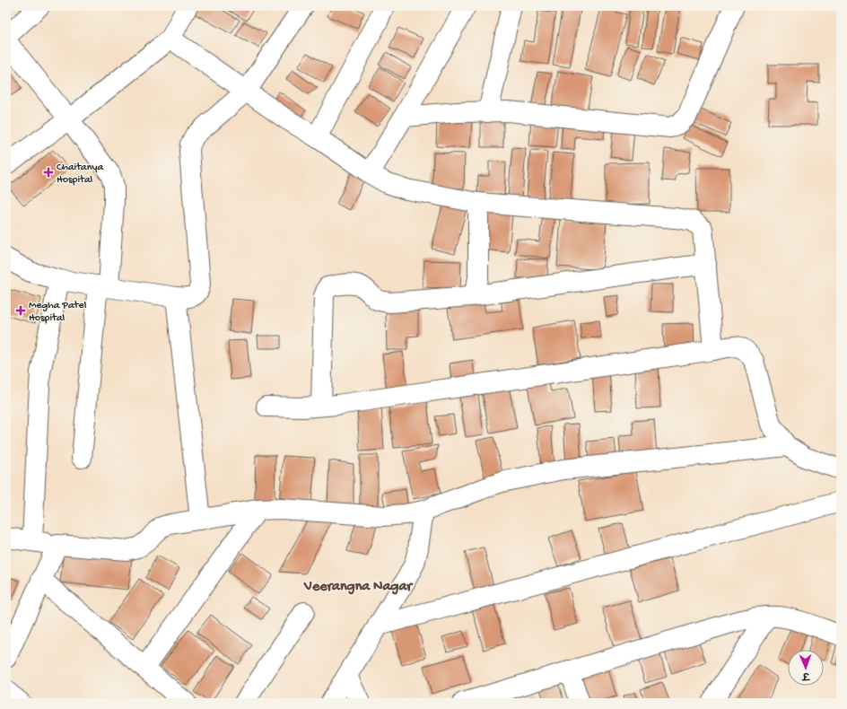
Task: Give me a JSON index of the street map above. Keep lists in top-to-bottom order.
{
  "districts": ["Veerangna Nagar"],
  "places": {
    "health": ["Chaitanya Hospital", "Megha Patel Hospital"]
  },
  "north": "bottom"
}
